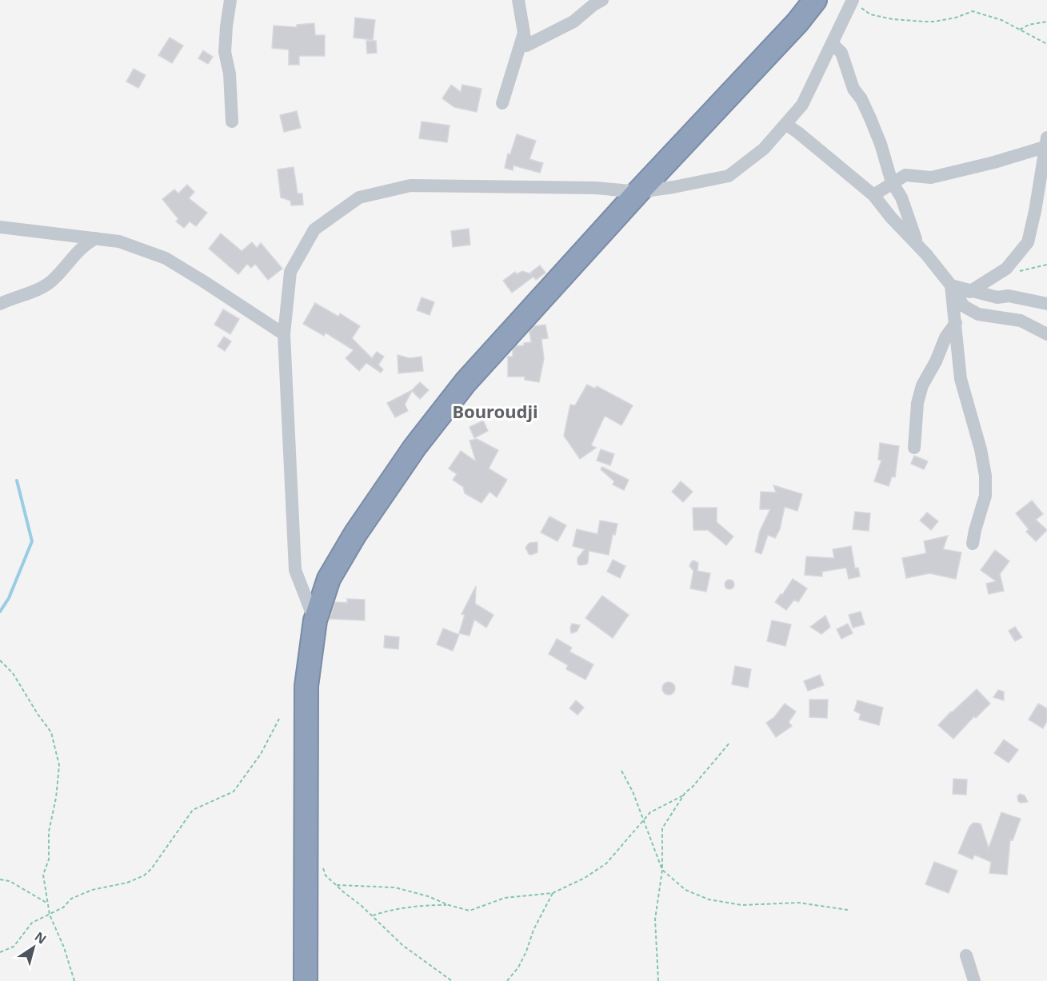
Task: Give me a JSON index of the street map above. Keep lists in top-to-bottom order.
{
  "districts": ["Bouroudji"],
  "north": "top right"
}
